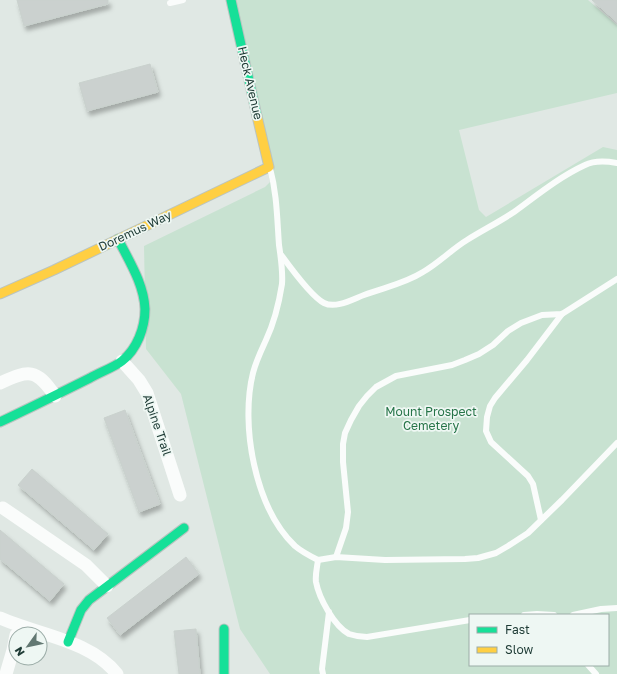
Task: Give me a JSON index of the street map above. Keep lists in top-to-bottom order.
{
  "streets": {
    "street": ["Heck Avenue", "Doremus Way", "Alpine Trail"]
  },
  "crossings": [
    ["Heck Avenue", "Doremus Way"]
  ],
  "parks": ["Mount Prospect Cemetery"],
  "legend": ["Fast", "Slow"],
  "north": "bottom left"
}
